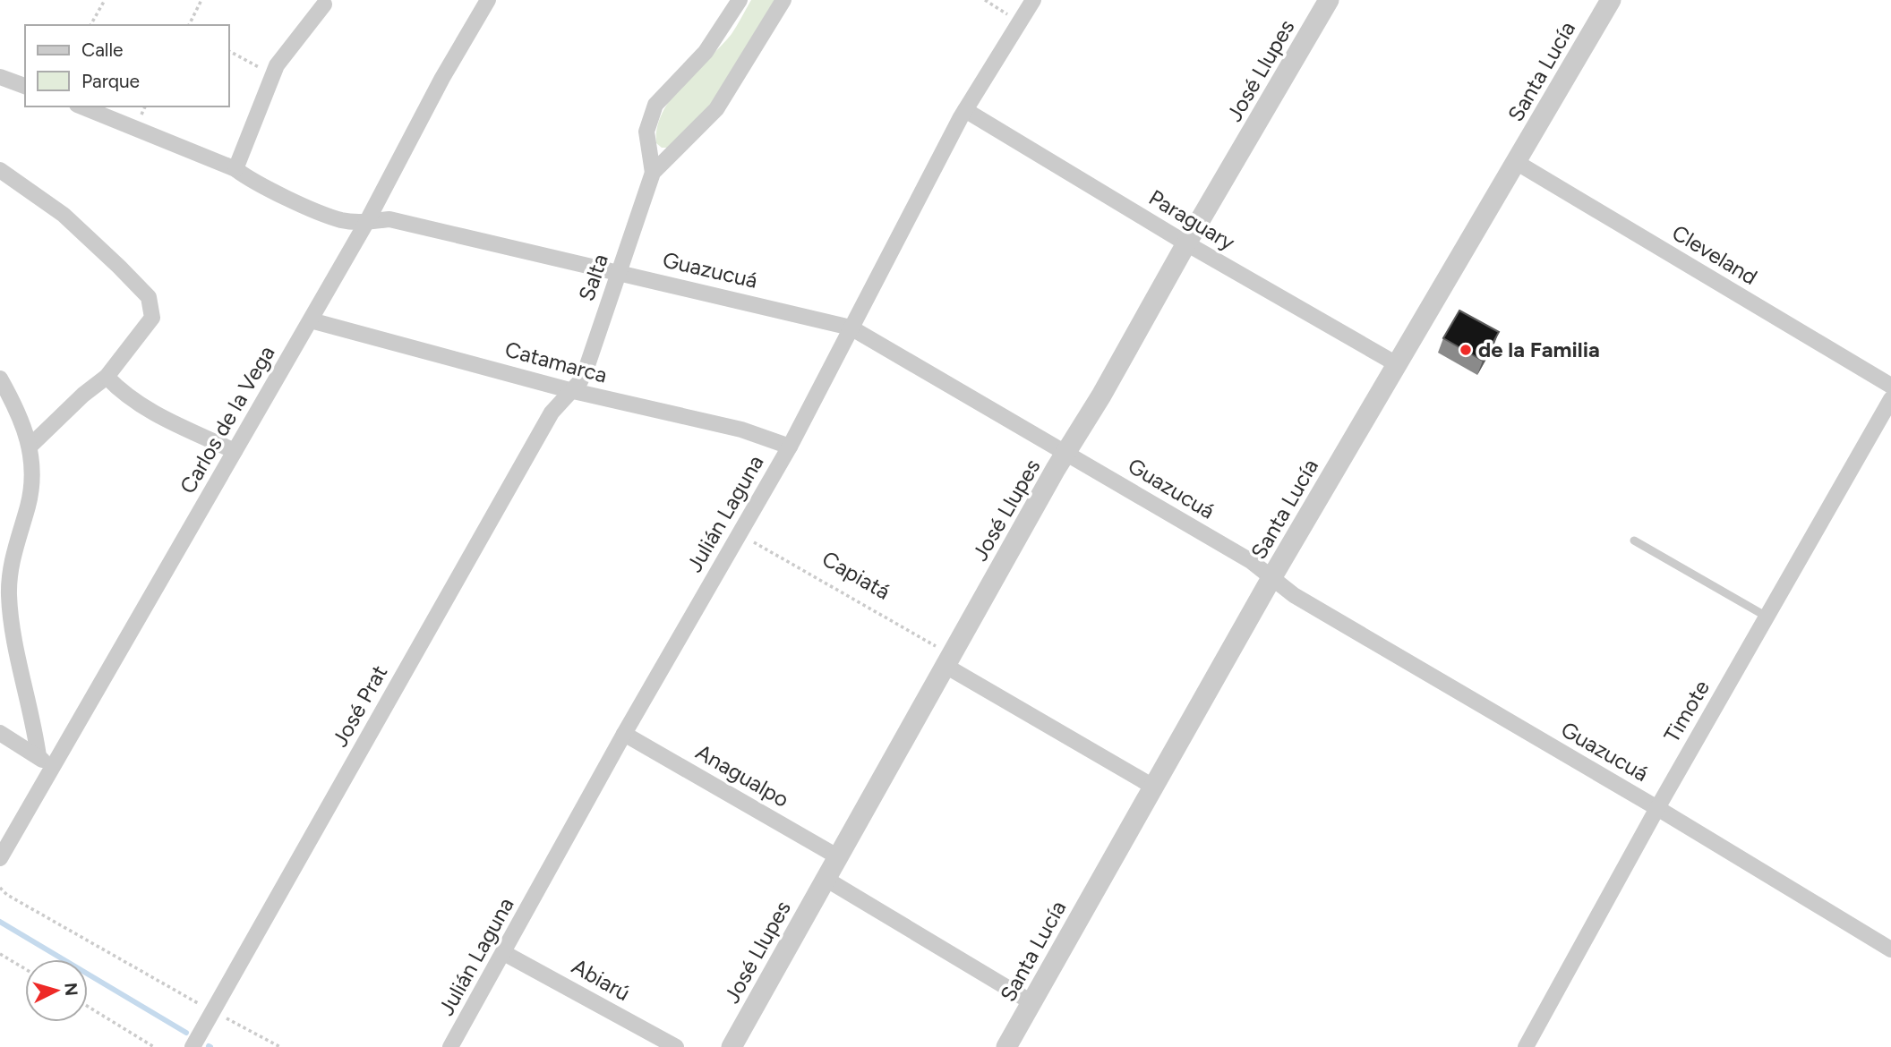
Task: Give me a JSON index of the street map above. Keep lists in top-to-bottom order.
{
  "streets": {
    "street": [
      "José Llupes",
      "Santa Lucía",
      "Paraguary",
      "Cleveland",
      "Guazucuá",
      "Salta",
      "Catamarca",
      "Carlos de la Vega",
      "Julián Laguna",
      "José Prat",
      "Timote",
      "Anagualpo",
      "Abiarú"
    ],
    "path": ["Capiatá"]
  },
  "crossings": [
    ["José Llupes", "Paraguary"],
    ["José Llupes", "Guazucuá"],
    ["José Llupes", "Capiatá"],
    ["José Llupes", "Anagualpo"],
    ["Santa Lucía", "Paraguary"],
    ["Santa Lucía", "Cleveland"],
    ["Santa Lucía", "Guazucuá"],
    ["Paraguary", "Julián Laguna"],
    ["Guazucuá", "Salta"],
    ["Guazucuá", "Carlos de la Vega"],
    ["Guazucuá", "Julián Laguna"],
    ["Guazucuá", "Timote"],
    ["Salta", "Catamarca"],
    ["Salta", "José Prat"],
    ["Catamarca", "Carlos de la Vega"],
    ["Catamarca", "Julián Laguna"],
    ["Catamarca", "José Prat"],
    ["Julián Laguna", "Capiatá"],
    ["Julián Laguna", "Anagualpo"],
    ["Julián Laguna", "Abiarú"]
  ],
  "places": ["de la Familia"],
  "legend": ["Calle", "Parque"],
  "north": "right"
}
